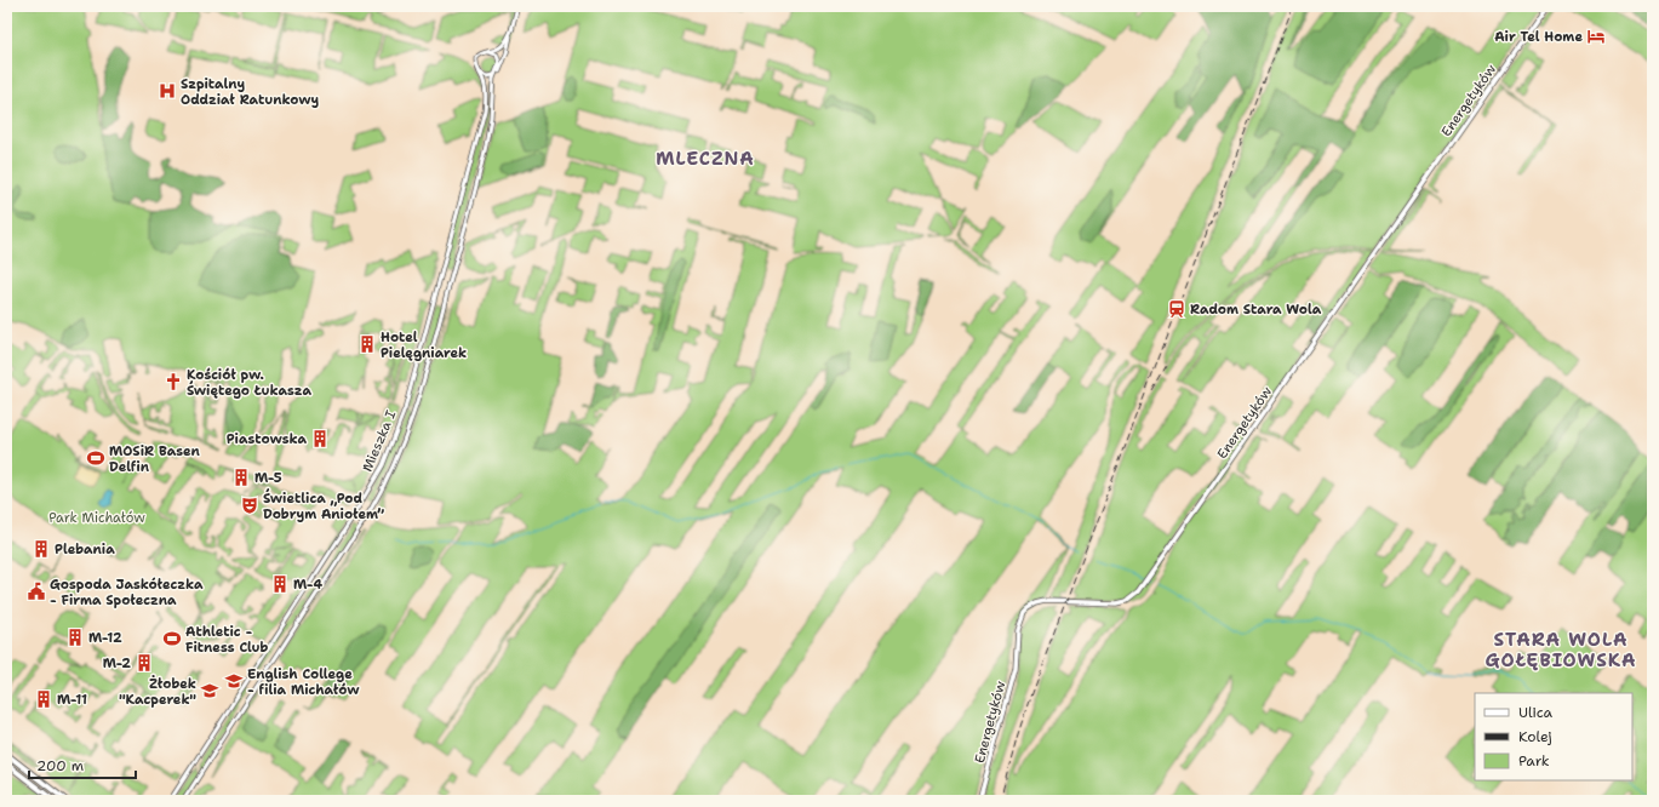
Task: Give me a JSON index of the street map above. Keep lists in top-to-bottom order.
{
  "streets": {
    "main road": ["Energetyków"],
    "street": ["Mieszka I"]
  },
  "districts": ["MLECZNA", "STARA WOLA GOŁĘBIOWSKA"],
  "parks": ["Park Michałów"],
  "places": {
    "hotel": ["Air Tel Home"],
    "hospital": ["Szpitalny Oddział Ratunkowy"],
    "station": ["Radom Stara Wola"],
    "building": [
      "Hotel Pielęgniarek",
      "Piastowska",
      "M-5",
      "Plebania",
      "M-4",
      "M-12",
      "M-2",
      "M-11"
    ],
    "church": ["Kościół pw. Świętego Łukasza"],
    "sports": ["MOSiR Basen Delfin", "Athletic - Fitness Club"],
    "theatre": ["Świetlica „Pod Dobrym Aniołem”"],
    "public building": ["Gospoda Jaskółeczka - Firma Społeczna"],
    "school or university": ["English College - filia Michałów", "Żłobek \"Kacperek\""]
  },
  "legend": ["Ulica", "Kolej", "Park"],
  "scale_bar": "200 m"
}
